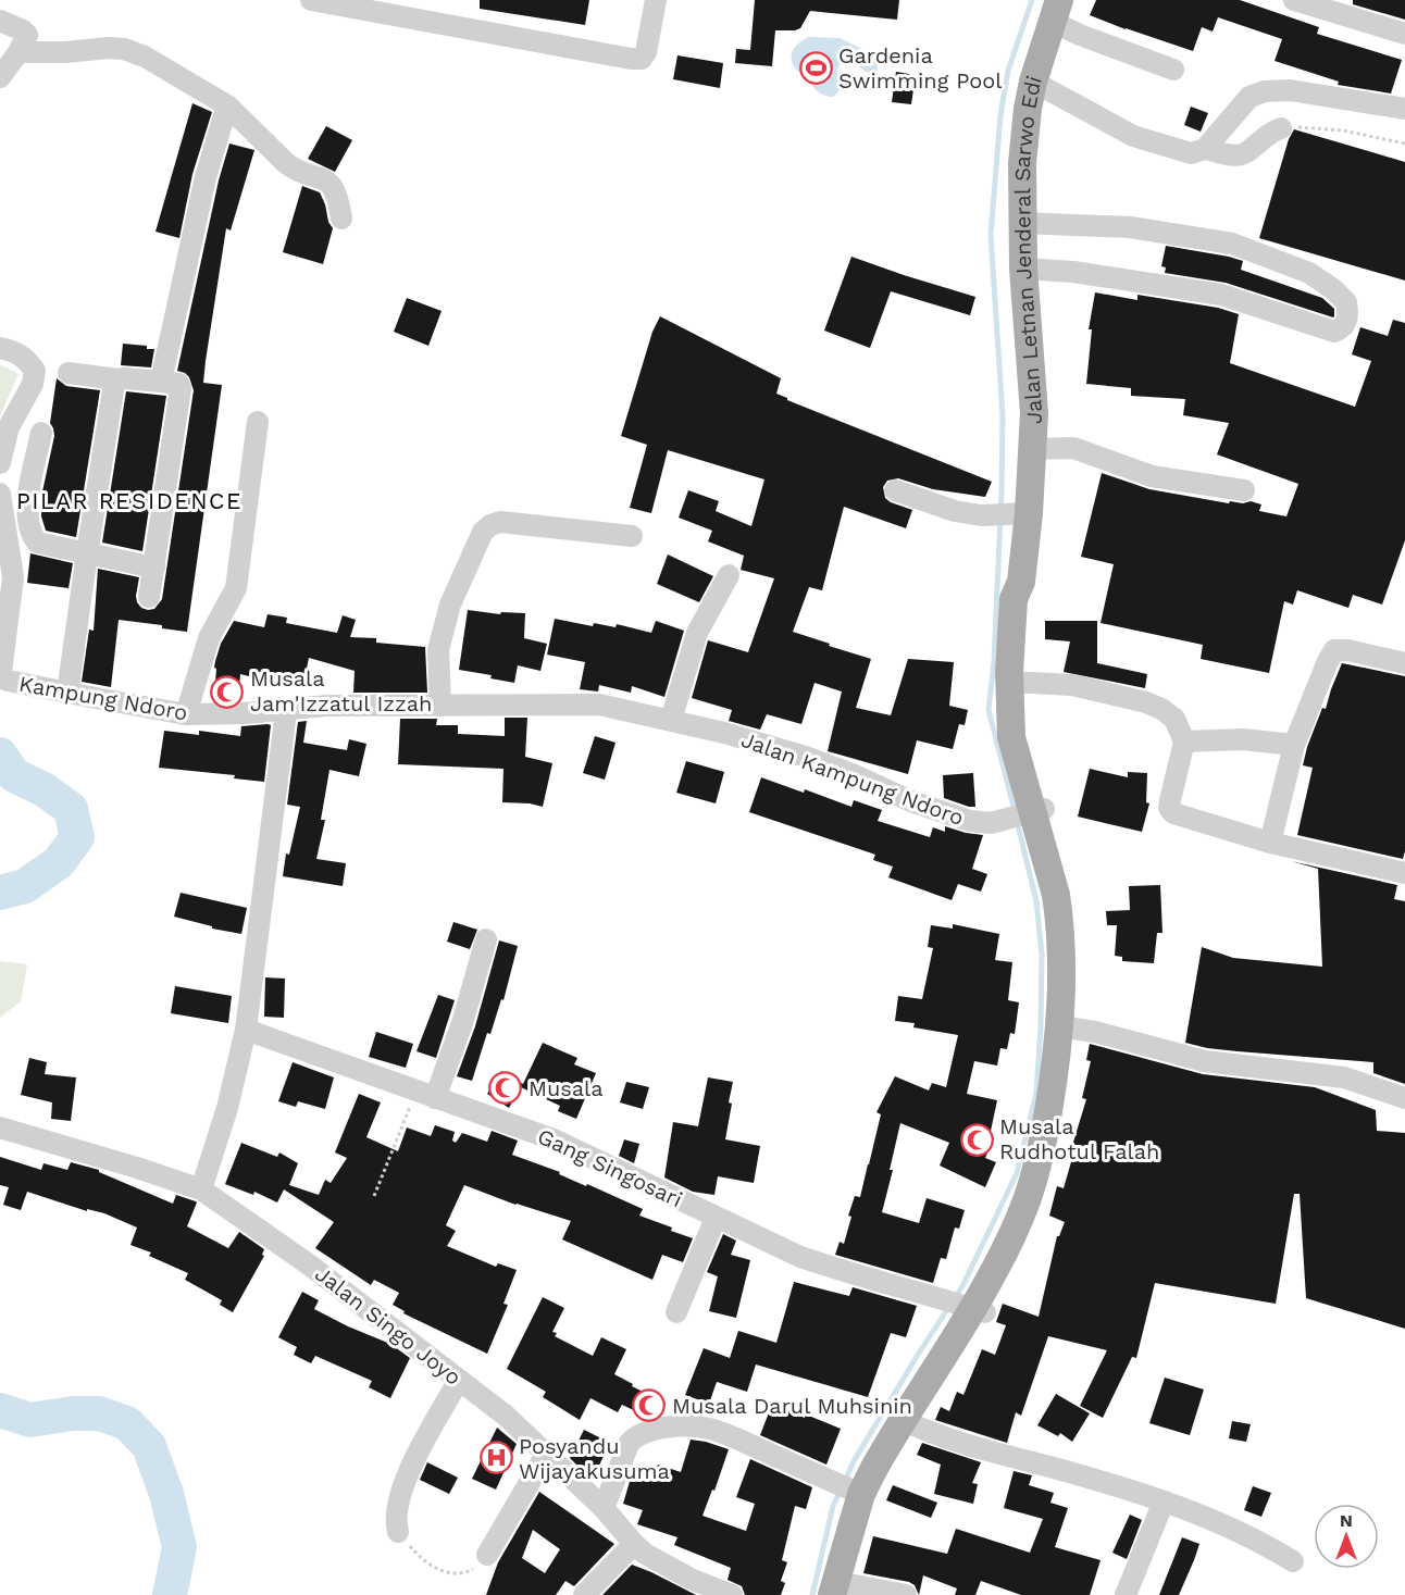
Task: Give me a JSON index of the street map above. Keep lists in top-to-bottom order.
{
  "streets": {
    "main road": ["Jalan Letnan Jenderal Sarwo Edi"],
    "street": [
      "Kampung Ndoro",
      "Jalan Kampung Ndoro",
      "Gang Singosari",
      "Jalan Singo Joyo"
    ]
  },
  "crossings": [
    ["Jalan Letnan Jenderal Sarwo Edi", "Jalan Kampung Ndoro"],
    ["Jalan Letnan Jenderal Sarwo Edi", "Gang Singosari"],
    ["Kampung Ndoro", "Jalan Kampung Ndoro"]
  ],
  "districts": ["PILAR RESIDENCE"],
  "places": {
    "sports": ["Gardenia Swimming Pool"],
    "mosque": [
      "Musala Jam'Izzatul Izzah",
      "Musala",
      "Musala Rudhotul Falah",
      "Musala Darul Muhsinin"
    ],
    "hospital": ["Posyandu Wijayakusuma"]
  },
  "north": "top"
}
